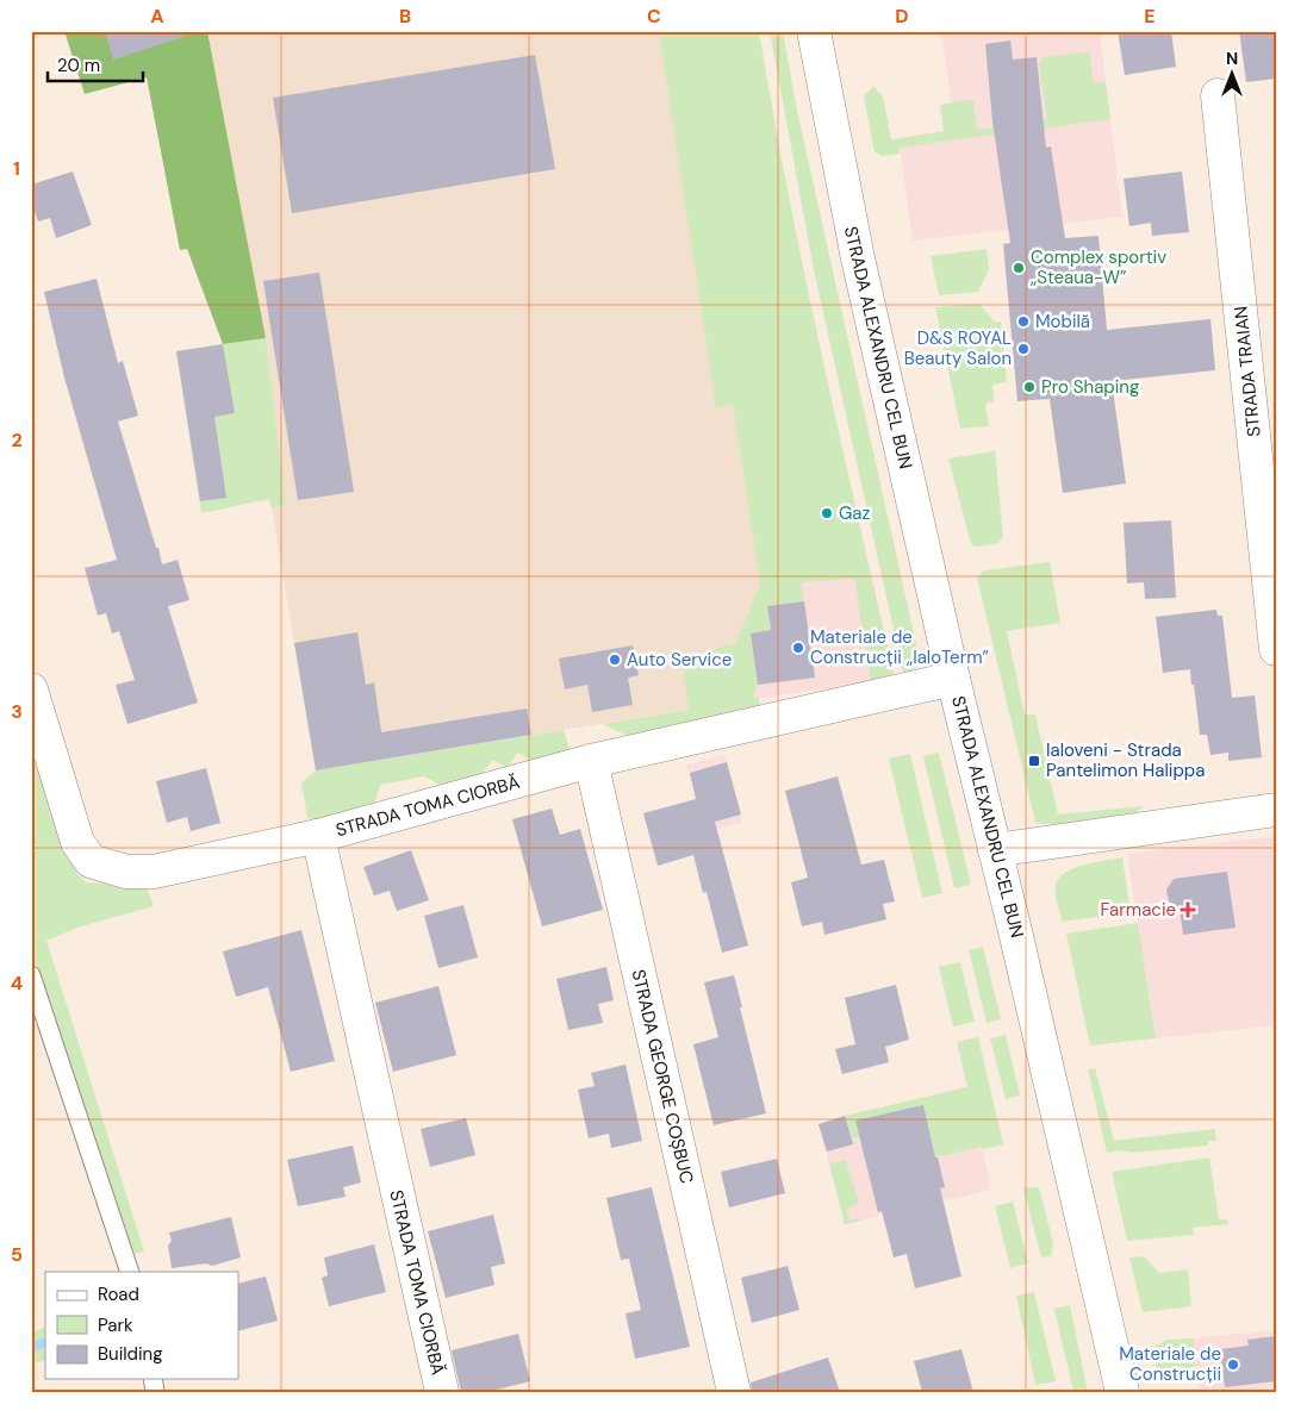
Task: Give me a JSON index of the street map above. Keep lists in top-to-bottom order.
{
  "streets": {
    "street": [
      "STRADA ALEXANDRU CEL BUN",
      "STRADA TRAIAN",
      "STRADA TOMA CIORBĂ",
      "STRADA GEORGE COȘBUC"
    ]
  },
  "crossings": [
    ["STRADA ALEXANDRU CEL BUN", "STRADA TOMA CIORBĂ"],
    ["STRADA TOMA CIORBĂ", "STRADA GEORGE COȘBUC"]
  ],
  "places": {
    "other": [
      "Complex sportiv „Steaua-W”",
      "Mobilă",
      "D&S ROYAL Beauty Salon",
      "Pro Shaping",
      "Gaz",
      "Materiale de Construcții „IaloTerm”",
      "Auto Service",
      "Materiale de Construcții"
    ],
    "transit": ["Ialoveni - Strada Pantelimon Halippa"],
    "health": ["Farmacie"]
  },
  "legend": ["Road", "Park", "Building"],
  "scale_bar": "20 m",
  "north": "top",
  "grid": {
    "columns": [
      "A",
      "B",
      "C",
      "D",
      "E"
    ],
    "rows": [
      "1",
      "2",
      "3",
      "4",
      "5"
    ]
  }
}
